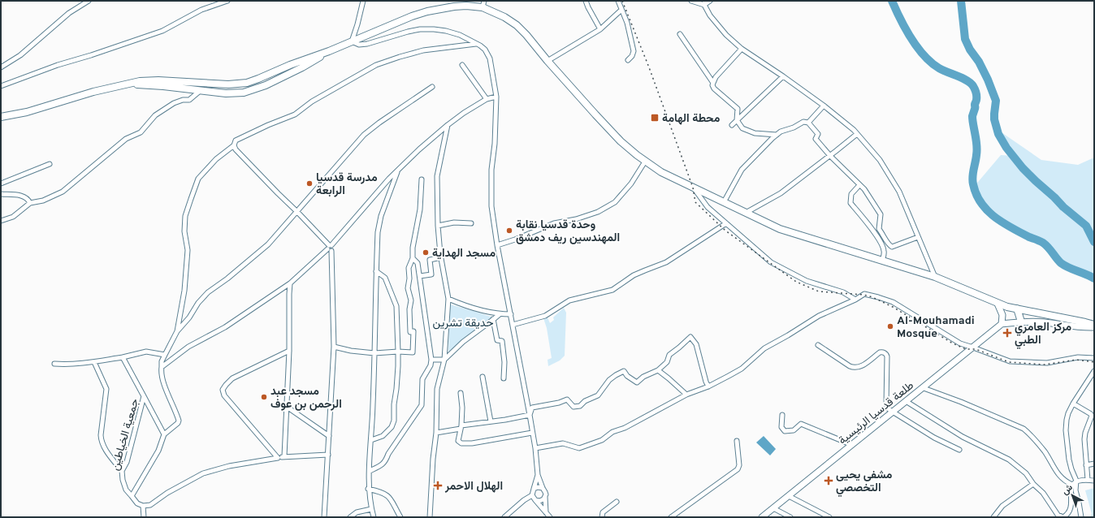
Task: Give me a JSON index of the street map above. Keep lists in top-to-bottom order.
{
  "streets": {
    "main road": ["طلعة قدسيا الرئيسية"],
    "street": ["جمعية الخياطين"]
  },
  "parks": ["حديقة تشرين"],
  "places": {
    "transit": ["محطة الهامة"],
    "other": [
      "مدرسة قدسيا الرابعة",
      "وحدة قدسيا نقابة المهندسين ريف دمشق",
      "مسجد الهداية",
      "Al-Mouhamadi Mosque",
      "مسجد عبد الرحمن بن عوف"
    ],
    "health": ["مركز العامري الطبي", "مشفى يحيى التخصصي", "الهلال الاحمر"]
  },
  "north": "top left"
}
